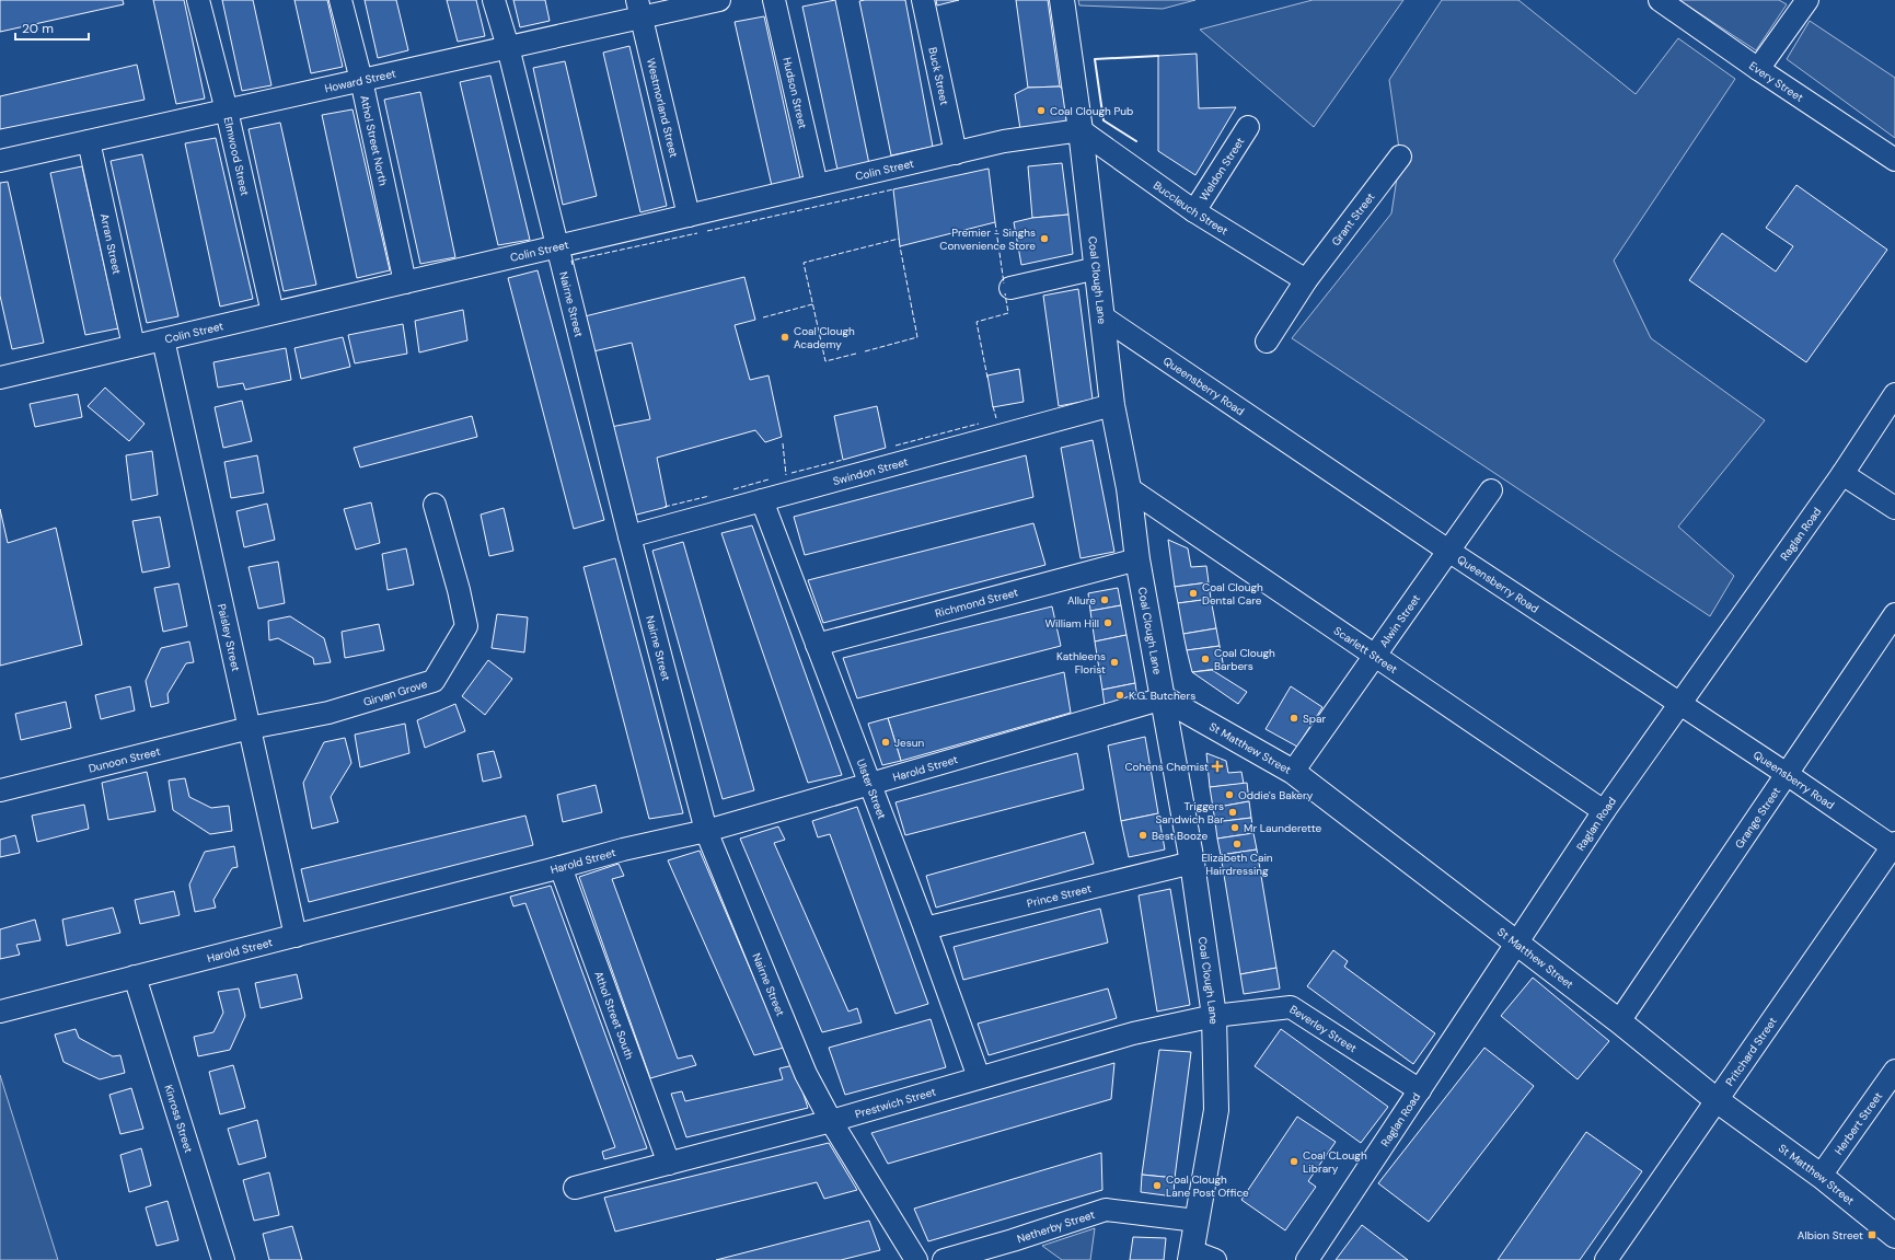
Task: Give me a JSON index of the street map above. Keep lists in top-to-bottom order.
{
  "streets": {
    "main road": ["Coal Clough Lane", "St Matthew Street"],
    "street": [
      "Buck Street",
      "Howard Street",
      "Every Street",
      "Hudson Street",
      "Westmorland Street",
      "Athol Street North",
      "Elmwood Street",
      "Weldon Street",
      "Colin Street",
      "Buccleuch Street",
      "Grant Street",
      "Arran Street",
      "Nairne Street",
      "Queensberry Road",
      "Swindon Street",
      "Raglan Road",
      "Richmond Street",
      "Alwin Street",
      "Paisley Street",
      "Scarlett Street",
      "Girvan Grove",
      "Dunoon Street",
      "Harold Street",
      "Ulster Street",
      "Grange Street",
      "Prince Street",
      "Athol Street South",
      "Beverley Street",
      "Pritchard Street",
      "Prestwich Street",
      "Kinross Street",
      "Herbert Street",
      "Netherby Street"
    ]
  },
  "crossings": [
    ["Buck Street", "Colin Street"],
    ["Howard Street", "Westmorland Street"],
    ["Howard Street", "Athol Street North"],
    ["Howard Street", "Elmwood Street"],
    ["Howard Street", "Arran Street"],
    ["Howard Street", "Nairne Street"],
    ["Hudson Street", "Colin Street"],
    ["Westmorland Street", "Colin Street"],
    ["Athol Street North", "Colin Street"],
    ["Elmwood Street", "Colin Street"],
    ["Weldon Street", "Buccleuch Street"],
    ["Colin Street", "Buccleuch Street"],
    ["Colin Street", "Arran Street"],
    ["Colin Street", "Coal Clough Lane"],
    ["Colin Street", "Nairne Street"],
    ["Colin Street", "Paisley Street"],
    ["Buccleuch Street", "Grant Street"],
    ["Buccleuch Street", "Coal Clough Lane"],
    ["Coal Clough Lane", "Queensberry Road"],
    ["Coal Clough Lane", "Swindon Street"],
    ["Coal Clough Lane", "Richmond Street"],
    ["Coal Clough Lane", "Scarlett Street"],
    ["Coal Clough Lane", "St Matthew Street"],
    ["Coal Clough Lane", "Harold Street"],
    ["Coal Clough Lane", "Prince Street"],
    ["Coal Clough Lane", "Beverley Street"],
    ["Coal Clough Lane", "Prestwich Street"],
    ["Coal Clough Lane", "Netherby Street"],
    ["Nairne Street", "Swindon Street"],
    ["Nairne Street", "Harold Street"],
    ["Nairne Street", "Prestwich Street"],
    ["Queensberry Road", "Raglan Road"],
    ["Queensberry Road", "Alwin Street"],
    ["Queensberry Road", "Grange Street"],
    ["Queensberry Road", "Pritchard Street"],
    ["Swindon Street", "Ulster Street"],
    ["Raglan Road", "Scarlett Street"],
    ["Raglan Road", "St Matthew Street"],
    ["Raglan Road", "Beverley Street"],
    ["Richmond Street", "Ulster Street"],
    ["Alwin Street", "Scarlett Street"],
    ["Alwin Street", "St Matthew Street"],
    ["Paisley Street", "Girvan Grove"],
    ["Paisley Street", "Dunoon Street"],
    ["Paisley Street", "Harold Street"],
    ["Girvan Grove", "Dunoon Street"],
    ["St Matthew Street", "Harold Street"],
    ["St Matthew Street", "Grange Street"],
    ["St Matthew Street", "Pritchard Street"],
    ["St Matthew Street", "Herbert Street"],
    ["Harold Street", "Ulster Street"],
    ["Harold Street", "Athol Street South"],
    ["Harold Street", "Kinross Street"],
    ["Ulster Street", "Prince Street"],
    ["Ulster Street", "Prestwich Street"],
    ["Athol Street South", "Prestwich Street"],
    ["Beverley Street", "Prestwich Street"]
  ],
  "places": {
    "other": [
      "Coal Clough Pub",
      "Premier - Singhs Convenience Store",
      "Coal Clough Academy",
      "Coal Clough Dental Care",
      "Allure",
      "William Hill",
      "Coal Clough Barbers",
      "Kathleens Florist",
      "K.G. Butchers",
      "Spar",
      "Jesun",
      "Oddie's Bakery",
      "Triggers Sandwich Bar",
      "Mr Launderette",
      "Best Booze",
      "Elizabeth Cain Hairdressing",
      "Coal CLough Library",
      "Coal Clough Lane Post Office"
    ],
    "health": ["Cohens Chemist"],
    "transit": ["Albion Street"]
  },
  "scale_bar": "20 m"
}
